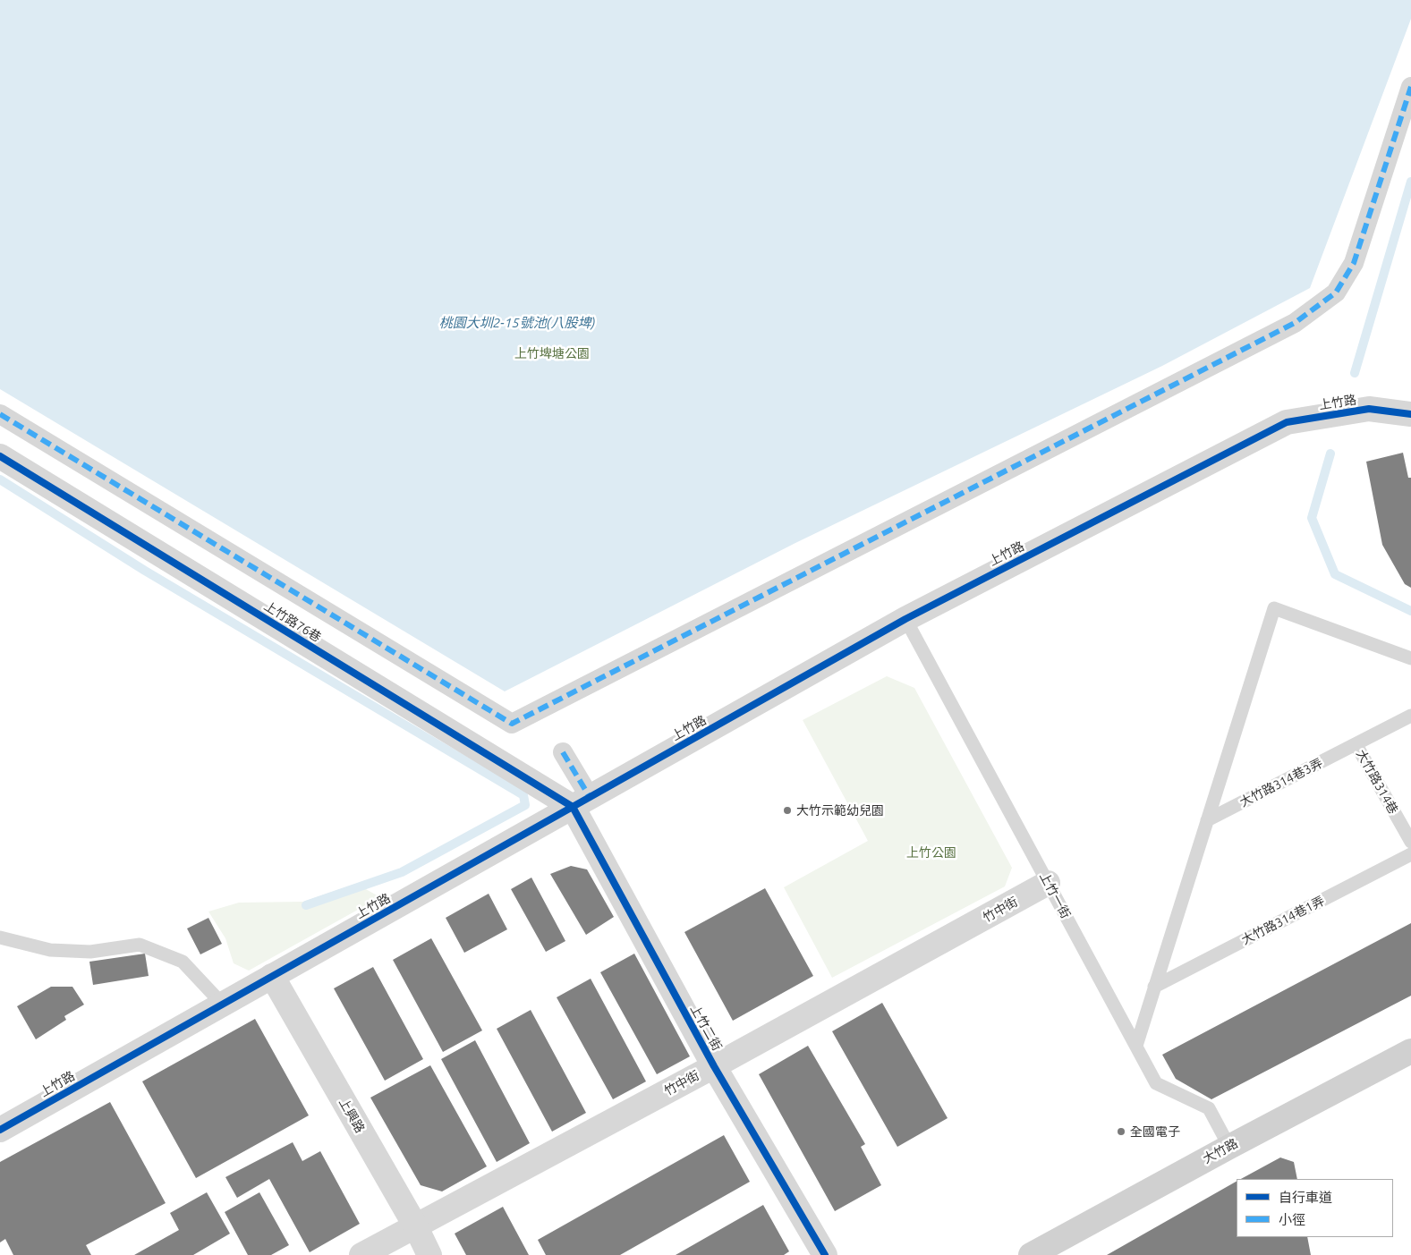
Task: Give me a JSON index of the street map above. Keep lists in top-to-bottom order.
{
  "streets": {
    "main road": ["大竹路"],
    "street": [
      "上竹路",
      "上竹路76巷",
      "竹中街",
      "上竹二街",
      "上興路"
    ],
    "lane": [
      "大竹路314巷",
      "大竹路314巷3弄",
      "上竹一街",
      "大竹路314巷1弄"
    ]
  },
  "crossings": [
    ["上竹路", "上竹路76巷"],
    ["上竹路", "上竹一街"],
    ["上竹路", "上竹二街"],
    ["上竹路", "上興路"],
    ["上竹路76巷", "上竹二街"],
    ["大竹路314巷", "大竹路314巷3弄"],
    ["上竹一街", "竹中街"],
    ["上竹一街", "大竹路"],
    ["竹中街", "上竹二街"],
    ["竹中街", "上興路"]
  ],
  "water": ["桃園大圳2-15號池(八股埤)"],
  "parks": ["上竹埤塘公園", "上竹公園"],
  "places": ["大竹示範幼兒園", "全國電子"],
  "legend": ["自行車道", "小徑"]
}
